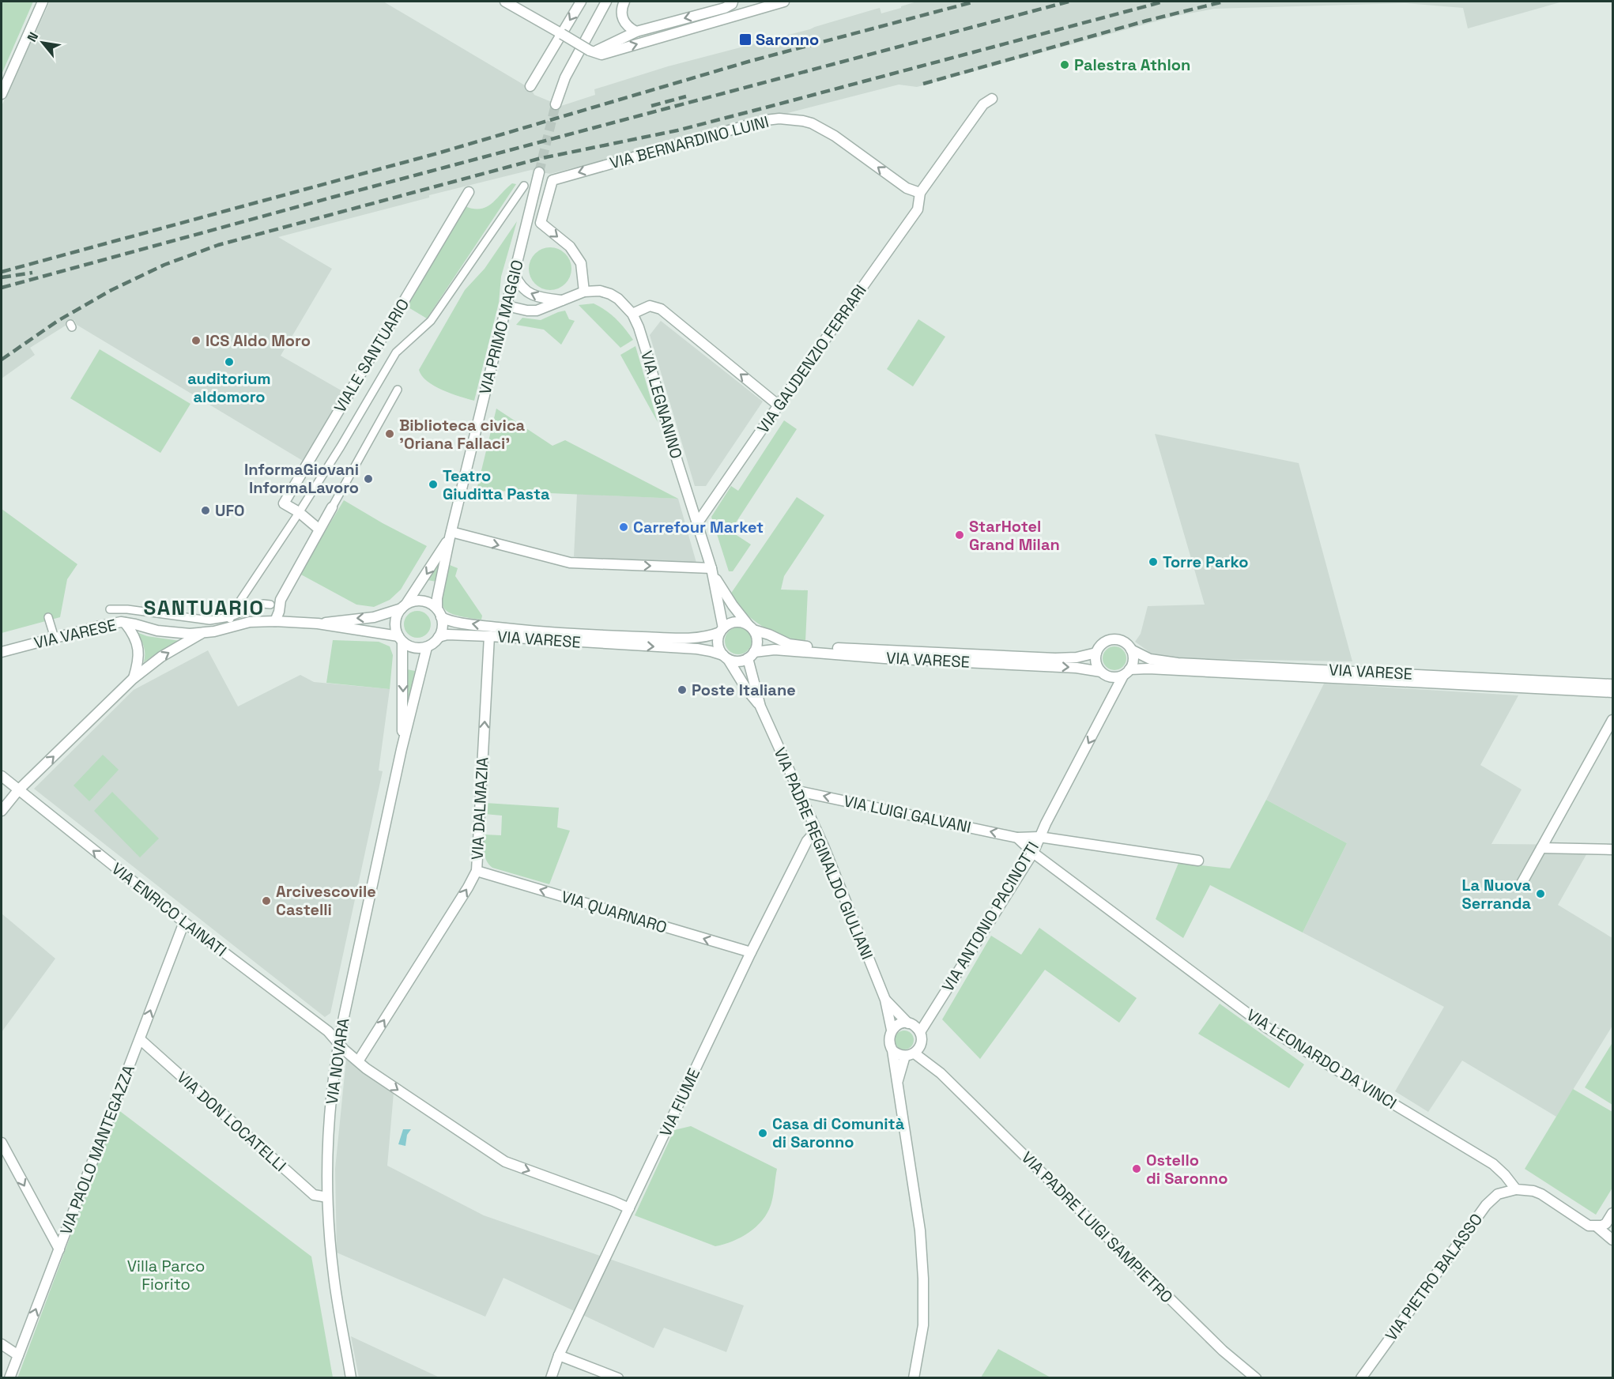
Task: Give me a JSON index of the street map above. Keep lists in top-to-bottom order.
{
  "streets": {
    "street": [
      "VIA BERNARDINO LUINI",
      "VIA PRIMO MAGGIO",
      "VIALE SANTUARIO",
      "VIA GAUDENZIO FERRARI",
      "VIA LEGNANINO",
      "VIA VARESE",
      "VIA DALMAZIA",
      "VIA LUIGI GALVANI",
      "VIA PADRE REGINALDO GIULIANI",
      "VIA ENRICO LAINATI",
      "VIA QUARNARO",
      "VIA ANTONIO PACINOTTI",
      "VIA LEONARDO DA VINCI",
      "VIA NOVARA",
      "VIA FIUME",
      "VIA DON LOCATELLI",
      "VIA PAOLO MANTEGAZZA",
      "VIA PADRE LUIGI SAMPIETRO",
      "VIA PIETRO BALASSO"
    ]
  },
  "crossings": [
    ["VIA BERNARDINO LUINI", "VIA GAUDENZIO FERRARI"],
    ["VIA BERNARDINO LUINI", "VIA LEGNANINO"],
    ["VIA PRIMO MAGGIO", "VIA LEGNANINO"],
    ["VIA PRIMO MAGGIO", "VIA VARESE"],
    ["VIA PRIMO MAGGIO", "VIA NOVARA"],
    ["VIA GAUDENZIO FERRARI", "VIA LEGNANINO"],
    ["VIA LEGNANINO", "VIA VARESE"],
    ["VIA LEGNANINO", "VIA PADRE REGINALDO GIULIANI"],
    ["VIA VARESE", "VIA DALMAZIA"],
    ["VIA VARESE", "VIA PADRE REGINALDO GIULIANI"],
    ["VIA VARESE", "VIA ANTONIO PACINOTTI"],
    ["VIA VARESE", "VIA NOVARA"],
    ["VIA DALMAZIA", "VIA ENRICO LAINATI"],
    ["VIA DALMAZIA", "VIA QUARNARO"],
    ["VIA LUIGI GALVANI", "VIA PADRE REGINALDO GIULIANI"],
    ["VIA LUIGI GALVANI", "VIA ANTONIO PACINOTTI"],
    ["VIA PADRE REGINALDO GIULIANI", "VIA ANTONIO PACINOTTI"],
    ["VIA PADRE REGINALDO GIULIANI", "VIA FIUME"],
    ["VIA PADRE REGINALDO GIULIANI", "VIA PADRE LUIGI SAMPIETRO"],
    ["VIA ENRICO LAINATI", "VIA NOVARA"],
    ["VIA ENRICO LAINATI", "VIA FIUME"],
    ["VIA ENRICO LAINATI", "VIA PAOLO MANTEGAZZA"],
    ["VIA QUARNARO", "VIA FIUME"],
    ["VIA ANTONIO PACINOTTI", "VIA LEONARDO DA VINCI"],
    ["VIA ANTONIO PACINOTTI", "VIA PADRE LUIGI SAMPIETRO"],
    ["VIA LEONARDO DA VINCI", "VIA PIETRO BALASSO"],
    ["VIA NOVARA", "VIA DON LOCATELLI"],
    ["VIA DON LOCATELLI", "VIA PAOLO MANTEGAZZA"]
  ],
  "one_way": [
    "VIA DALMAZIA",
    "VIA LUIGI GALVANI",
    "VIA QUARNARO",
    "VIA ANTONIO PACINOTTI",
    "VIA PAOLO MANTEGAZZA"
  ],
  "districts": ["SANTUARIO"],
  "parks": ["Villa Parco Fiorito"],
  "places": {
    "transit": ["Saronno"],
    "other": [
      "Palestra Athlon",
      "ICS Aldo Moro",
      "auditorium aldomoro",
      "Biblioteca civica 'Oriana Fallaci'",
      "InformaGiovani InformaLavoro",
      "Teatro Giuditta Pasta",
      "UFO",
      "Carrefour Market",
      "StarHotel Grand Milan",
      "Torre Parko",
      "Poste Italiane",
      "La Nuova Serranda",
      "Arcivescovile Castelli",
      "Casa di Comunità di Saronno",
      "Ostello di Saronno"
    ]
  },
  "north": "top left"
}
